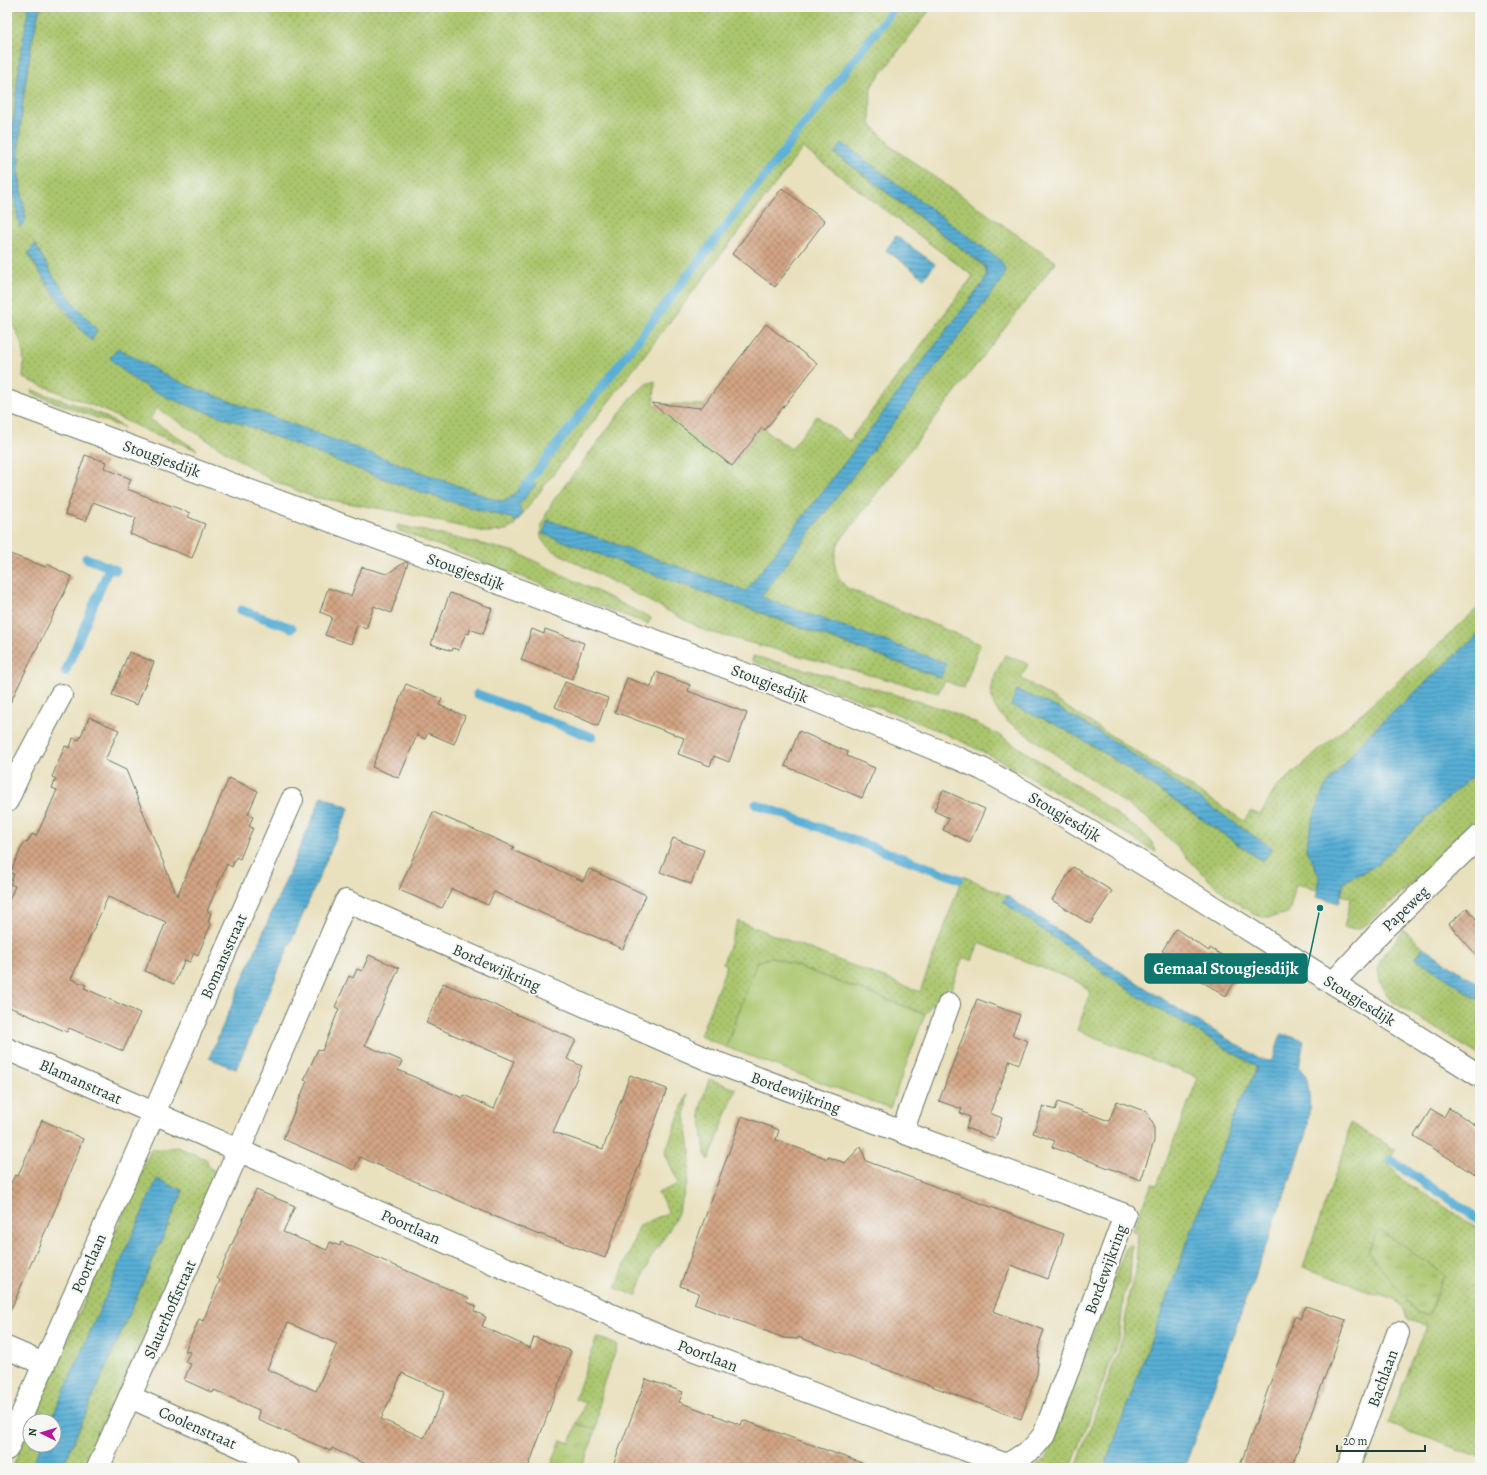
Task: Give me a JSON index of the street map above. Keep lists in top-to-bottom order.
{
  "streets": {
    "street": [
      "Stougjesdijk",
      "Papeweg",
      "Bomansstraat",
      "Bordewijkring",
      "Blamanstraat",
      "Poortlaan",
      "Slauerhoffstraat",
      "Bachlaan",
      "Coolenstraat"
    ]
  },
  "crossings": [
    ["Stougjesdijk", "Papeweg"],
    ["Bomansstraat", "Blamanstraat"],
    ["Bomansstraat", "Poortlaan"],
    ["Bordewijkring", "Poortlaan"],
    ["Bordewijkring", "Slauerhoffstraat"],
    ["Blamanstraat", "Poortlaan"],
    ["Poortlaan", "Slauerhoffstraat"],
    ["Slauerhoffstraat", "Coolenstraat"]
  ],
  "places": ["Gemaal Stougjesdijk"],
  "scale_bar": "20 m",
  "north": "left"
}
